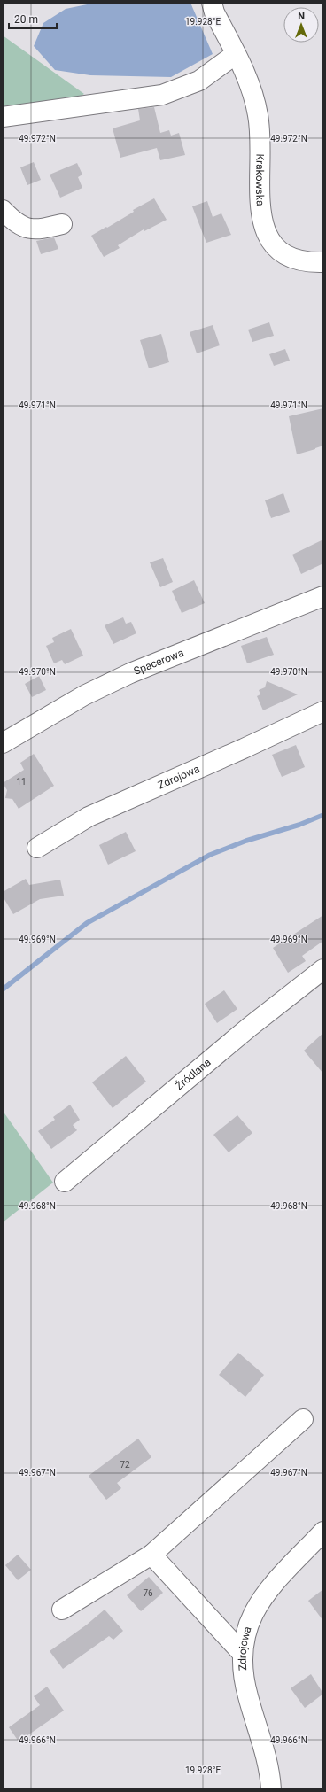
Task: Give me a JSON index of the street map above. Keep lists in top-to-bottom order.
{
  "streets": {
    "street": [
      "Krakowska",
      "Spacerowa",
      "Zdrojowa",
      "Źródlana"
    ]
  },
  "house_numbers": ["11", "72", "76"],
  "scale_bar": "20 m",
  "north": "top",
  "coordinates": [
    "19.928°E",
    "49.972°N",
    "49.971°N",
    "49.970°N",
    "49.969°N",
    "49.968°N",
    "49.967°N",
    "49.966°N"
  ]
}
